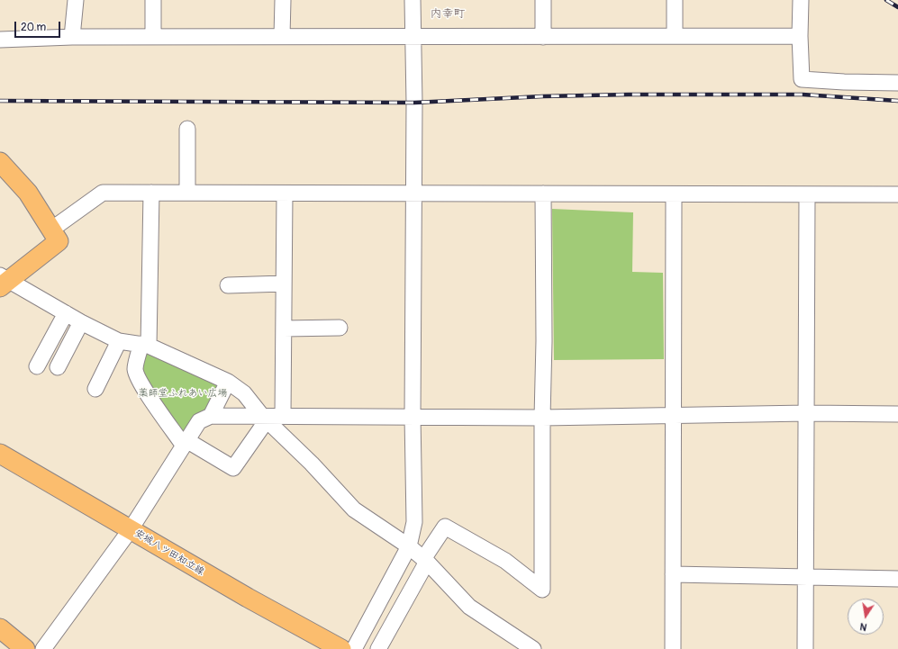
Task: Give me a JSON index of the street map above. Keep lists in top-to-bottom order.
{
  "streets": {
    "main road": ["安城八ツ田知立線"]
  },
  "districts": ["内幸町"],
  "parks": ["薬師堂ふれあい広場"],
  "scale_bar": "20 m",
  "north": "bottom"
}
